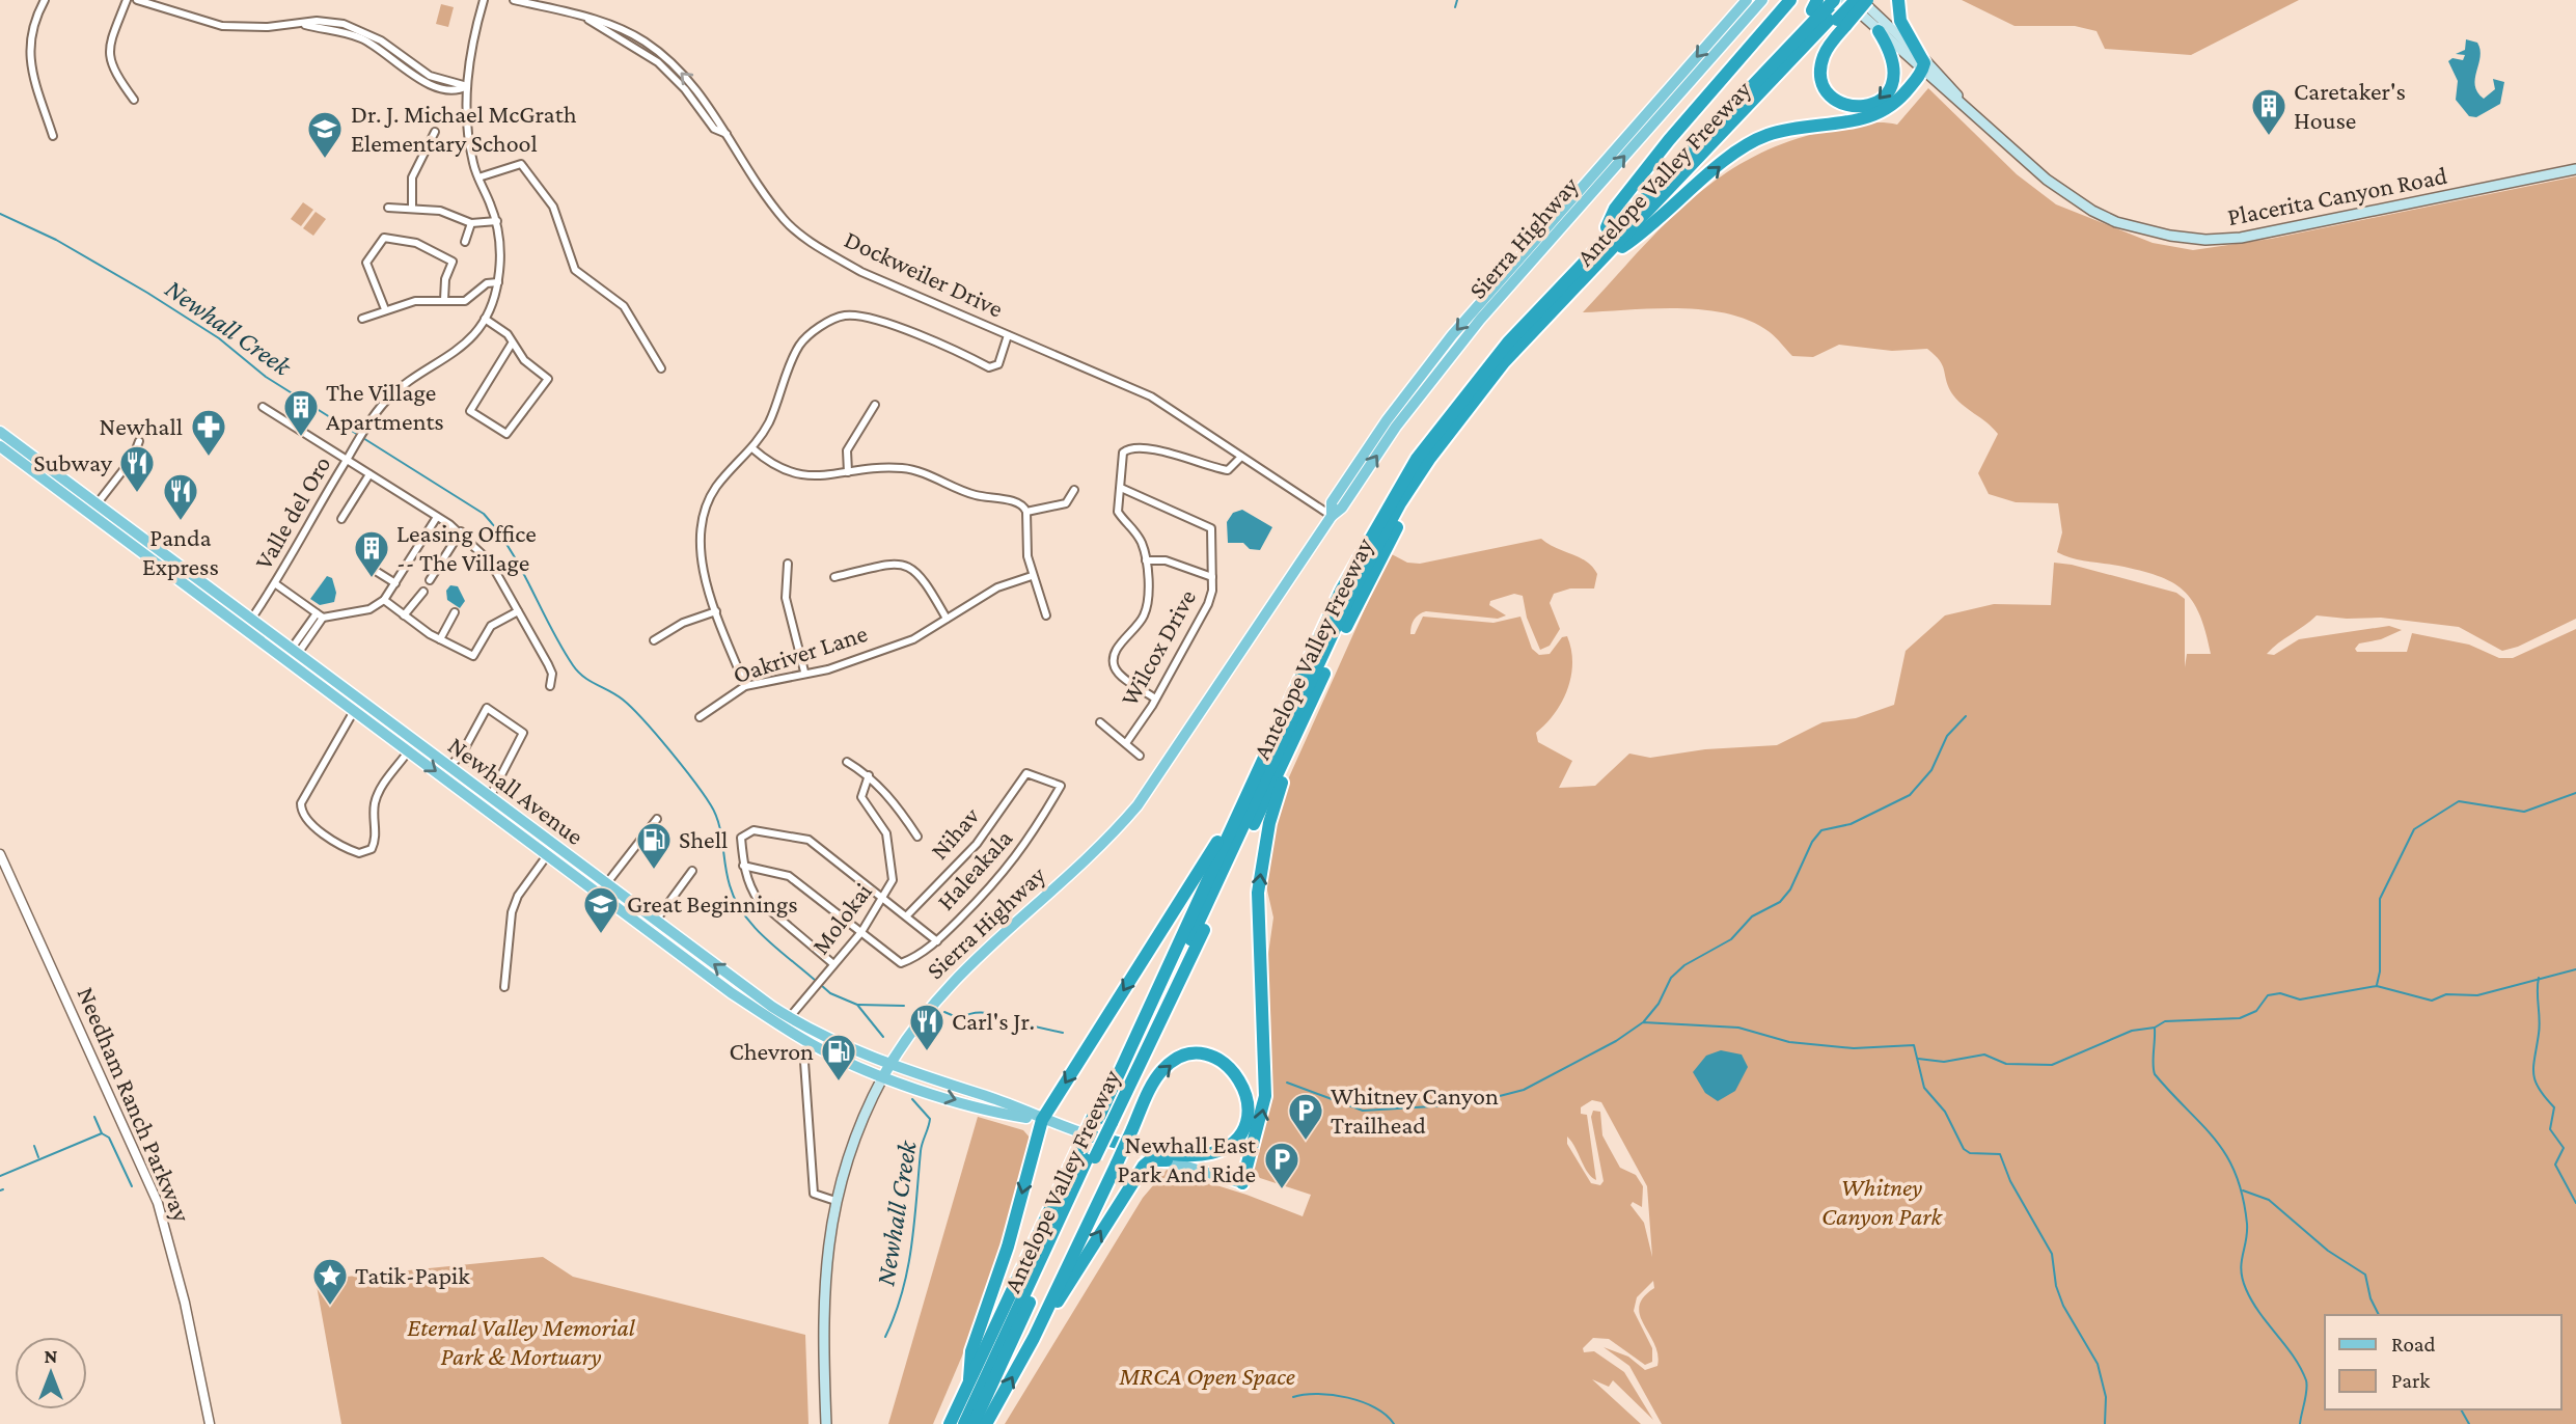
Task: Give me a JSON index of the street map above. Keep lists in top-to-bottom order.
{
  "streets": {
    "highway": ["Antelope Valley Freeway"],
    "main road": ["Placerita Canyon Road", "Sierra Highway", "Newhall Avenue"],
    "street": [
      "Dockweiler Drive",
      "Valle del Oro",
      "Wilcox Drive",
      "Oakriver Lane",
      "Nihav",
      "Haleakala",
      "Molokai",
      "Needham Ranch Parkway"
    ]
  },
  "crossings": [
    ["Antelope Valley Freeway", "Placerita Canyon Road"],
    ["Sierra Highway", "Dockweiler Drive"],
    ["Sierra Highway", "Newhall Avenue"],
    ["Valle del Oro", "Newhall Avenue"],
    ["Newhall Avenue", "Molokai"],
    ["Nihav", "Haleakala"],
    ["Haleakala", "Molokai"]
  ],
  "water": ["Newhall Creek"],
  "parks": ["Whitney Canyon Park", "Eternal Valley Memorial Park & Mortuary", "MRCA Open Space"],
  "places": {
    "building": ["Caretaker's House", "The Village Apartments", "Leasing Office -- The Village"],
    "school or university": ["Dr. J. Michael McGrath Elementary School", "Great Beginnings"],
    "pharmacy": ["Newhall"],
    "restaurant": ["Subway", "Panda Express", "Carl's Jr."],
    "fuel station": ["Shell", "Chevron"],
    "parking": ["Whitney Canyon Trailhead", "Newhall East Park And Ride"],
    "place": ["Tatik-Papik"]
  },
  "legend": ["Road", "Park"],
  "north": "top"
}
